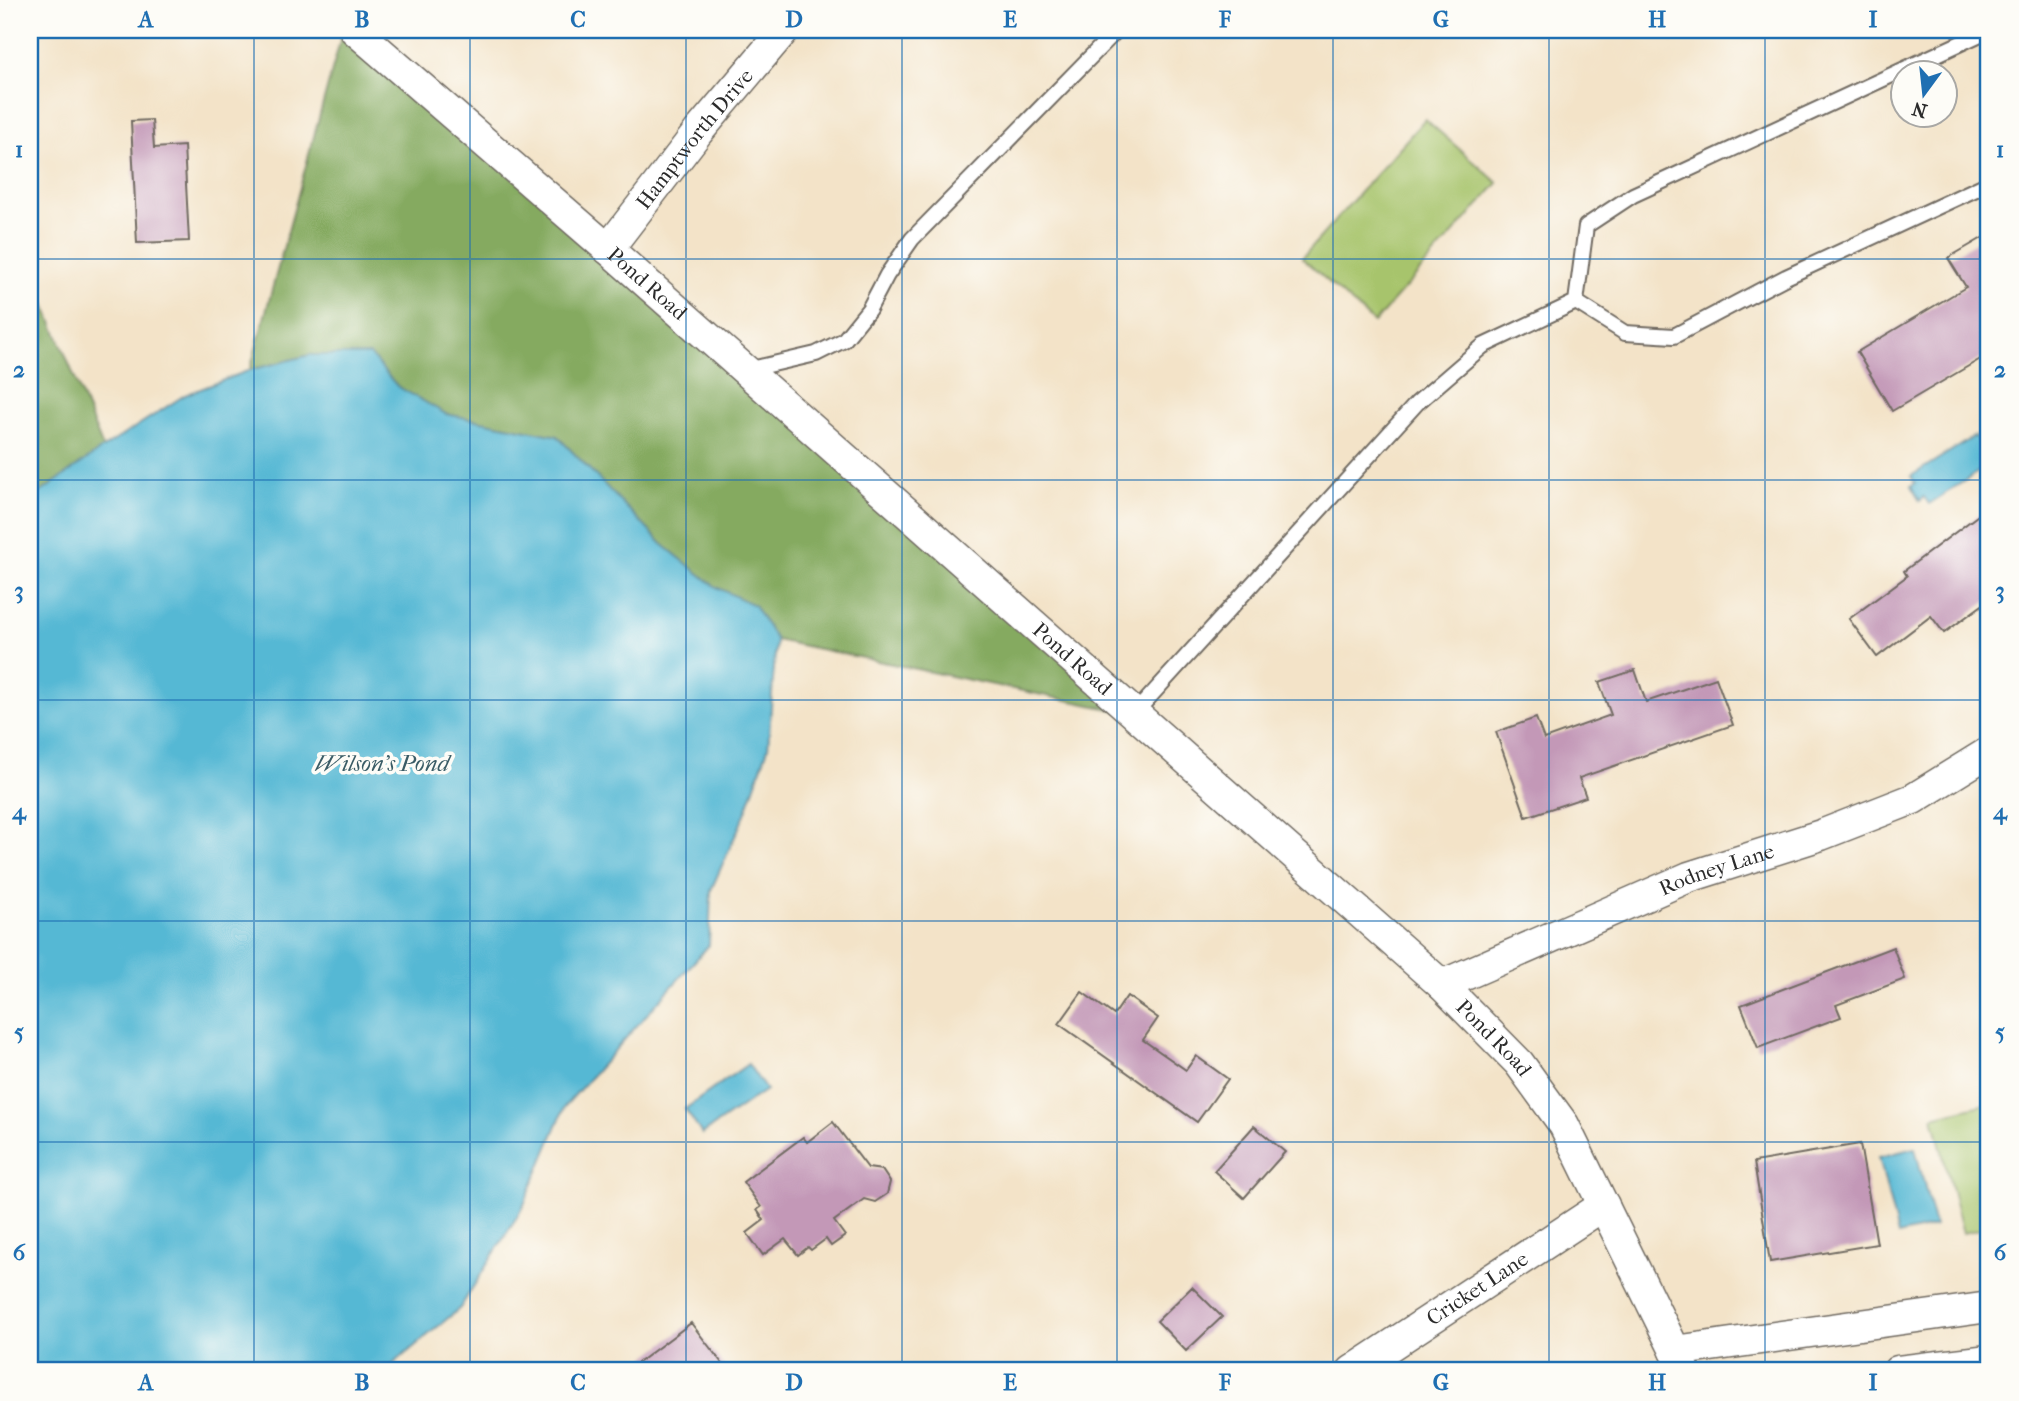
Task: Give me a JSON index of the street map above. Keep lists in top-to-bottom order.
{
  "streets": {
    "street": [
      "Hamptworth Drive",
      "Pond Road",
      "Rodney Lane",
      "Cricket Lane"
    ]
  },
  "crossings": [
    ["Hamptworth Drive", "Pond Road"],
    ["Pond Road", "Rodney Lane"],
    ["Pond Road", "Cricket Lane"]
  ],
  "water": ["Wilson's Pond"],
  "north": "bottom",
  "grid": {
    "columns": [
      "A",
      "B",
      "C",
      "D",
      "E",
      "F",
      "G",
      "H",
      "I"
    ],
    "rows": [
      "1",
      "2",
      "3",
      "4",
      "5",
      "6"
    ]
  }
}
